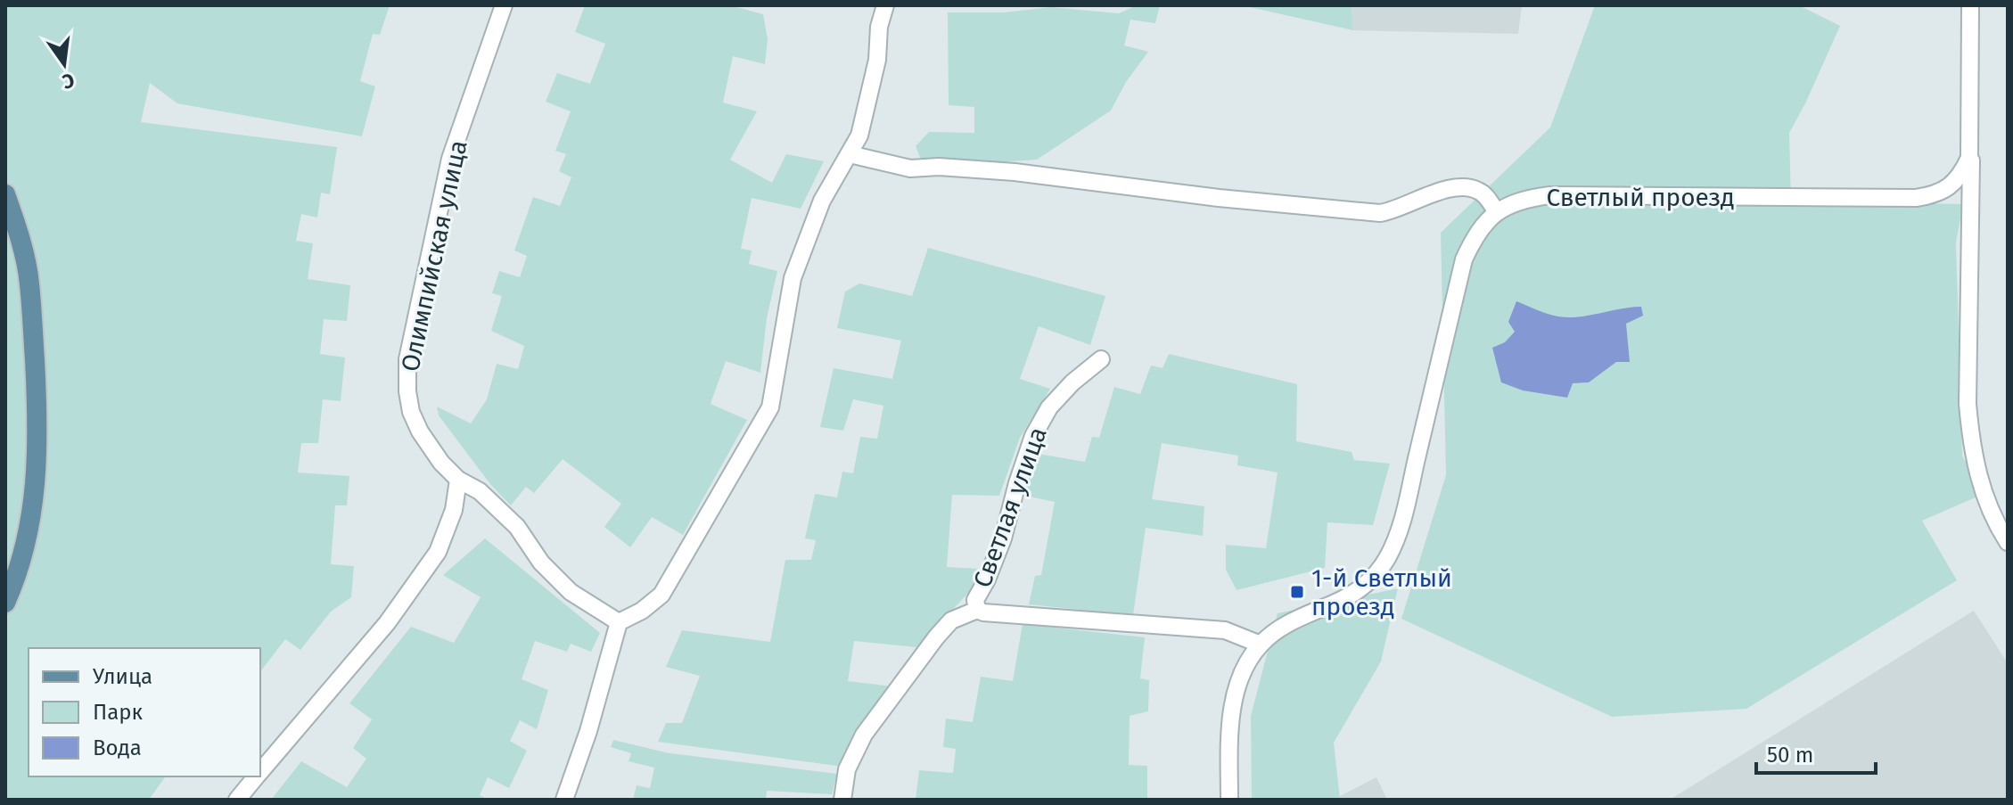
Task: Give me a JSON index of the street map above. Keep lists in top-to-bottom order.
{
  "streets": {
    "street": ["Светлый проезд", "Олимпийская улица", "Светлая улица"]
  },
  "places": {
    "transit": ["1-й Светлый проезд"]
  },
  "legend": ["Улица", "Парк", "Вода"],
  "scale_bar": "50 m",
  "north": "bottom"
}
